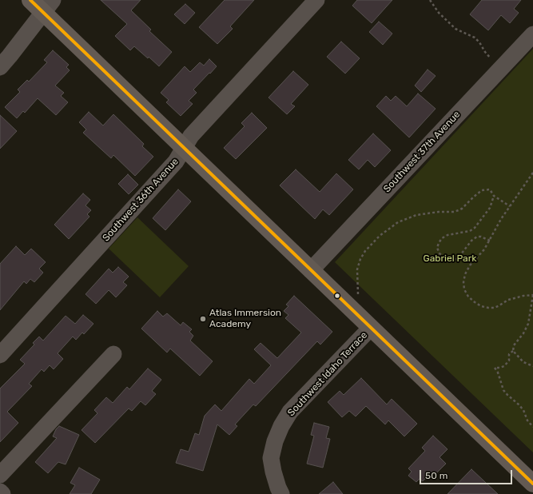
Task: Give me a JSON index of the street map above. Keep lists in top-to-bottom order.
{
  "streets": {
    "street": ["Southwest 37th Avenue", "Southwest 36th Avenue", "Southwest Idaho Terrace"]
  },
  "parks": ["Gabriel Park"],
  "places": ["Atlas Immersion Academy"],
  "scale_bar": "50 m"
}
